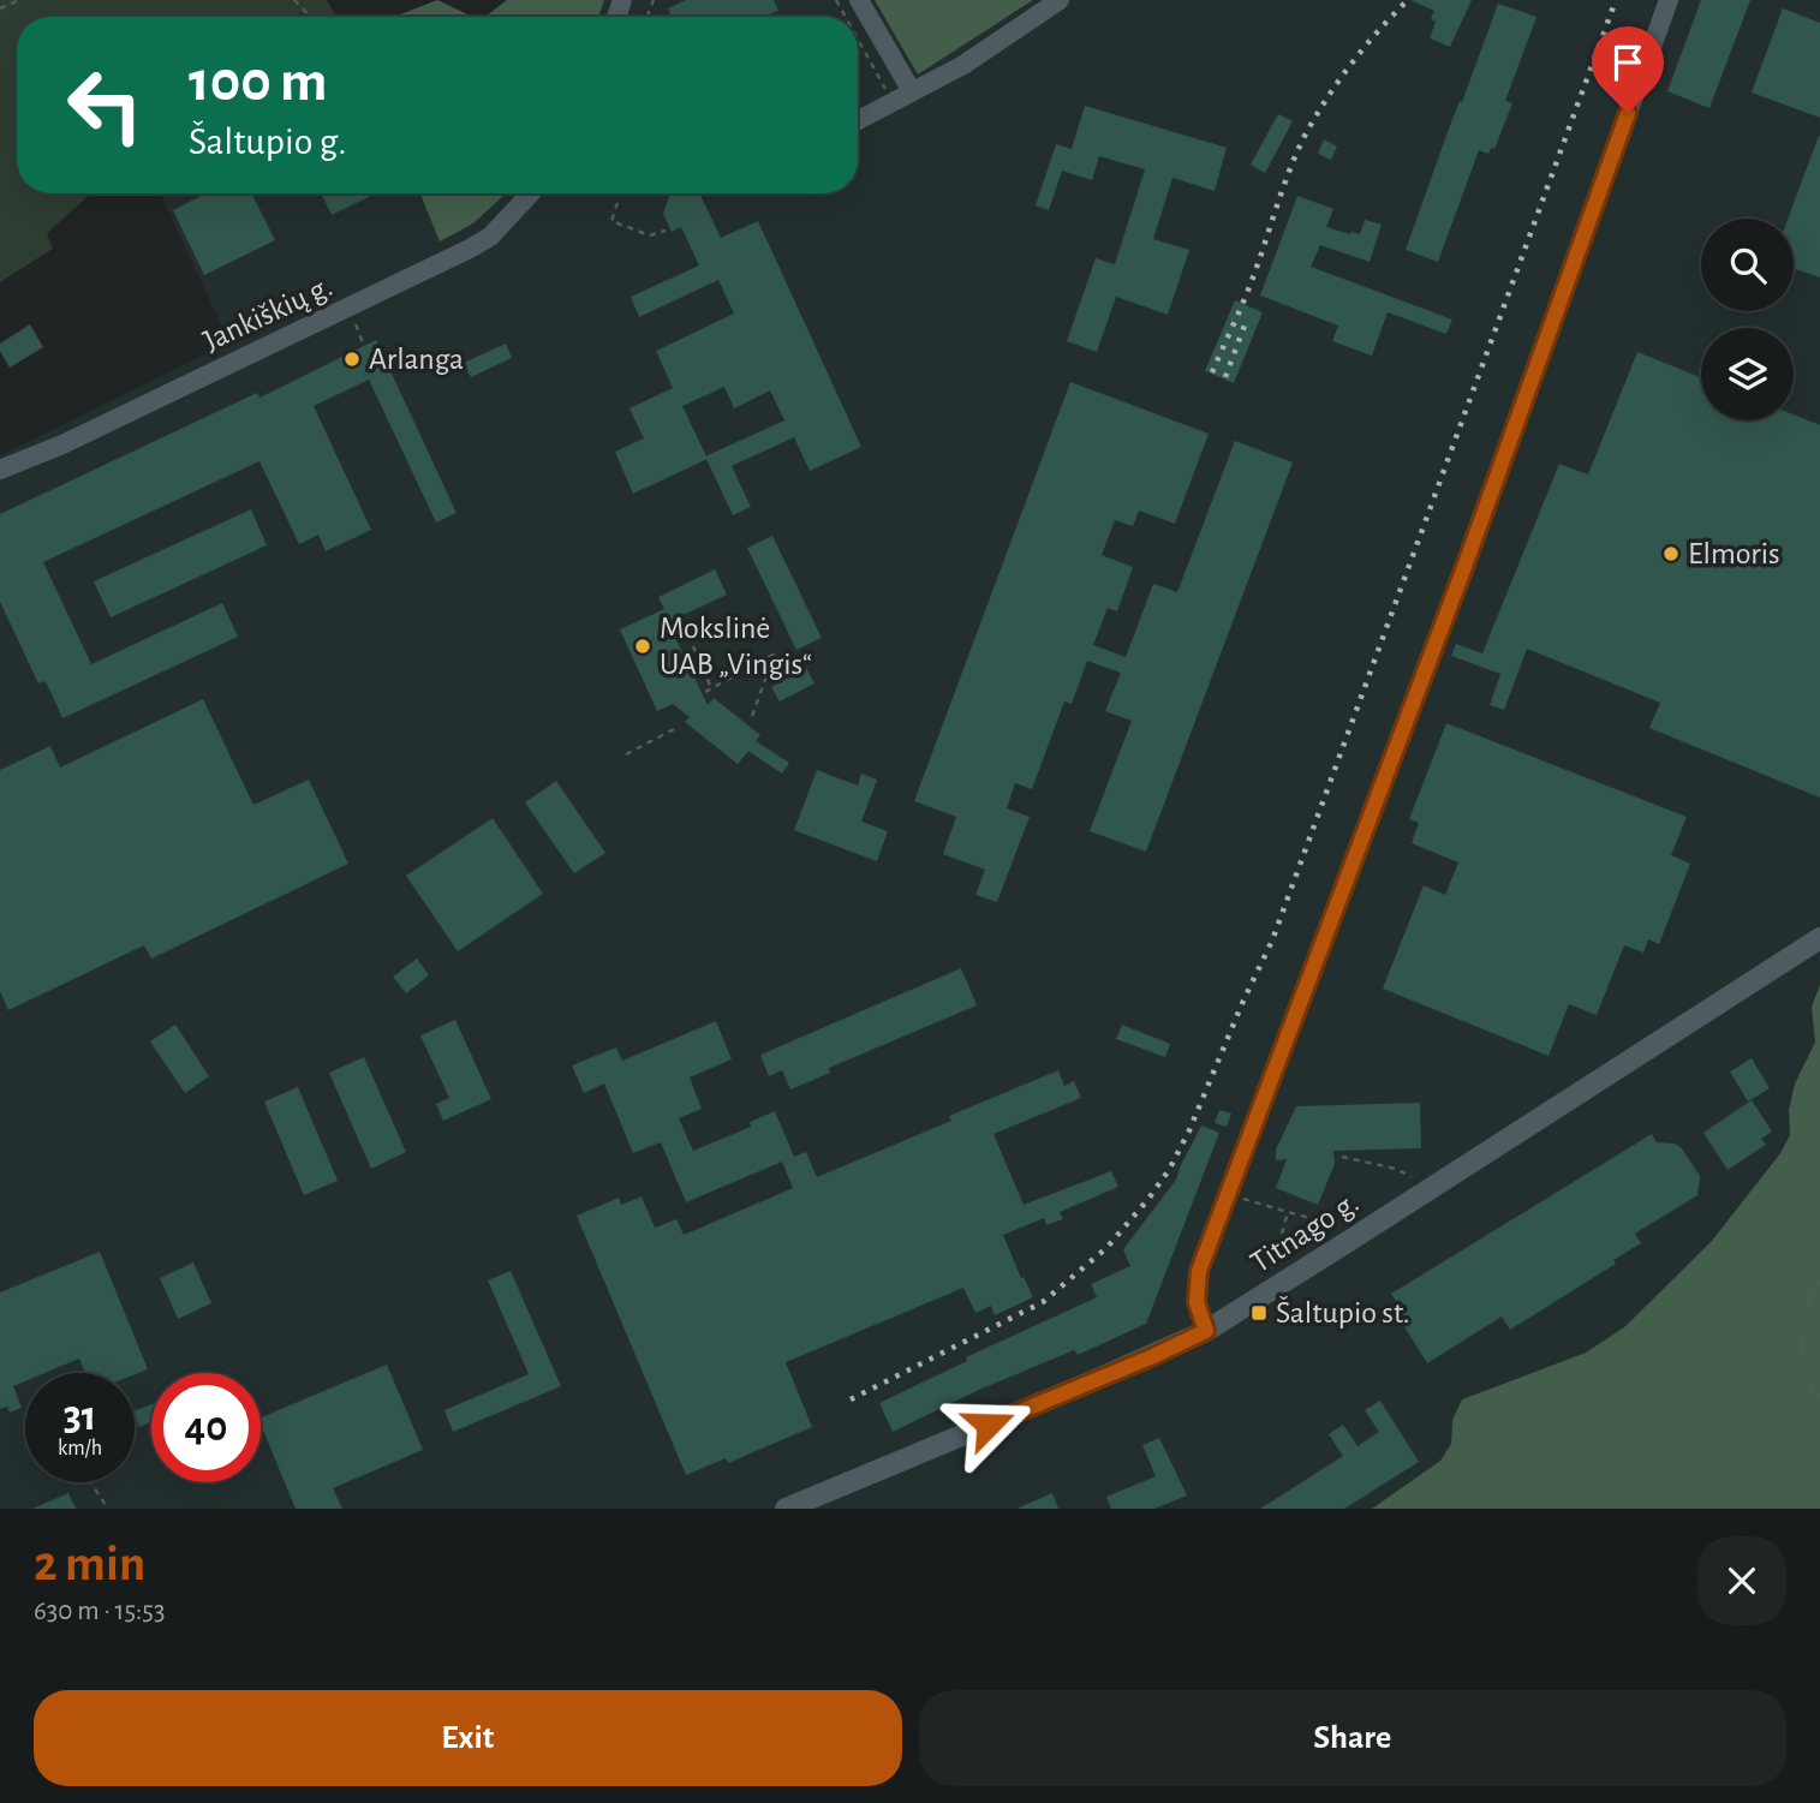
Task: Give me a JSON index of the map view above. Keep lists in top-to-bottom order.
{
  "streets": {
    "street": ["Jankiškių g.", "Titnago g."]
  },
  "places": {
    "other": ["Arlanga", "Elmoris", "Mokslinė UAB „Vingis“"],
    "transit": ["Šaltupio st."]
  },
  "page": {
    "turn": ["100 m", "Šaltupio g."],
    "speed": "31 km/h",
    "limit": "40",
    "heading": ["2 min", "630 m · 15:53"],
    "buttons": ["Exit", "Share"]
  }
}
